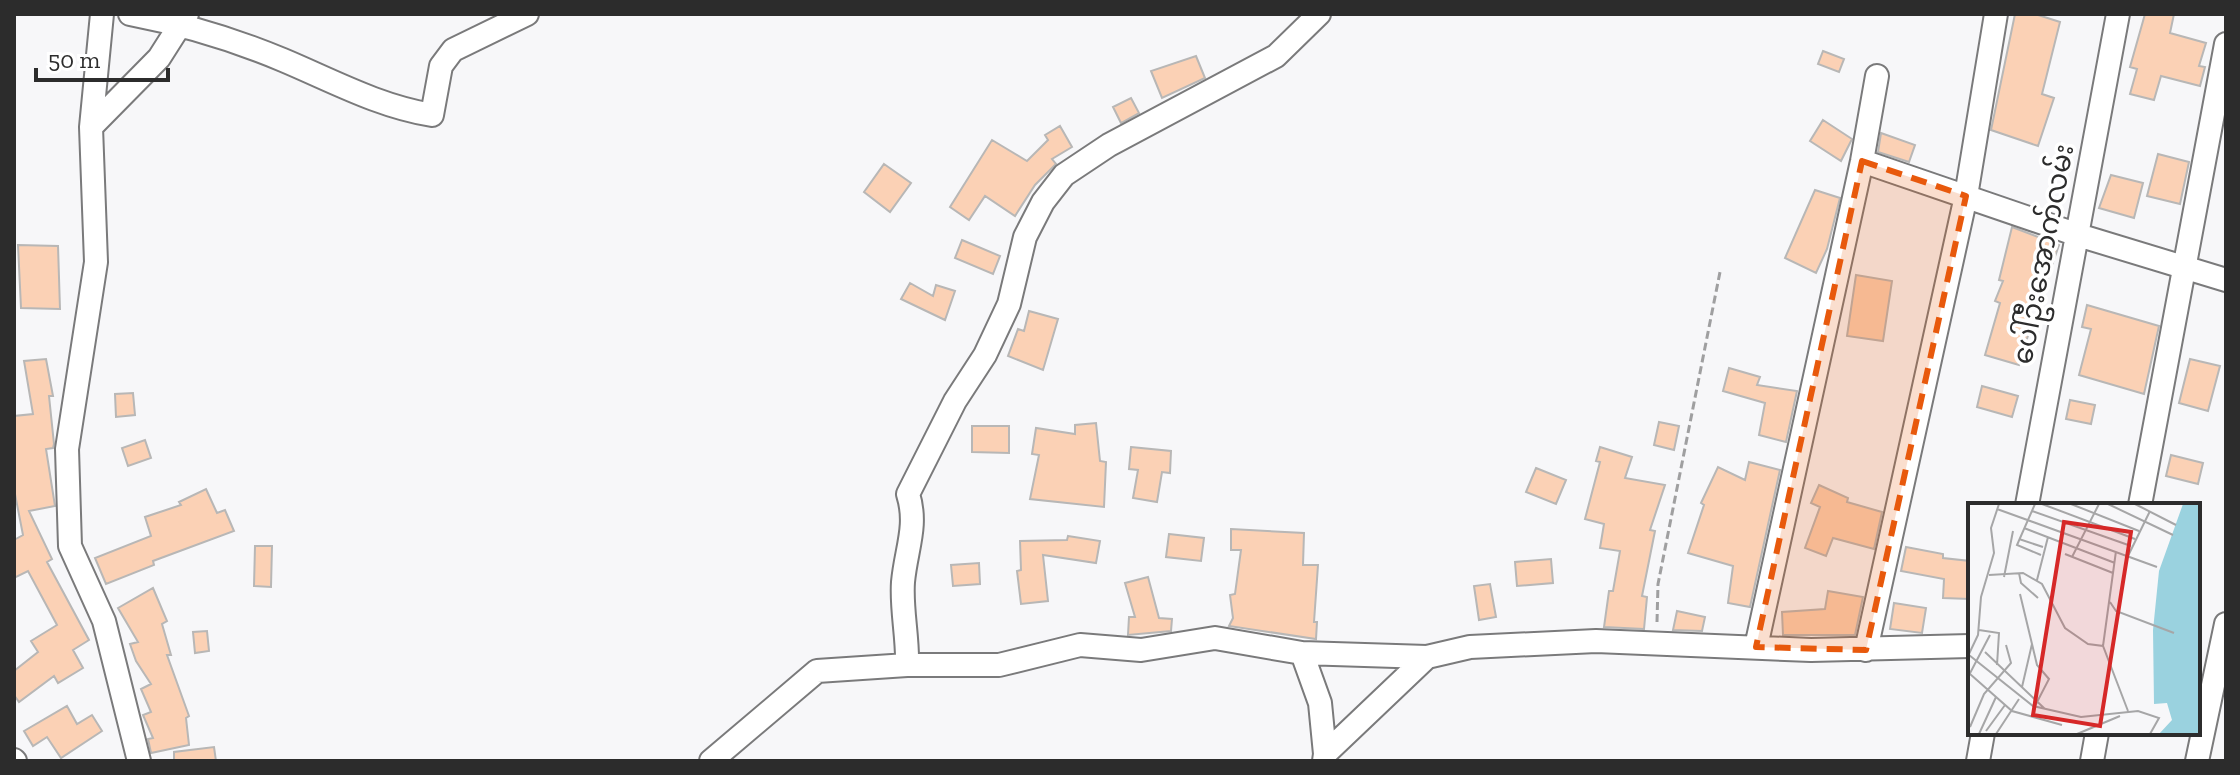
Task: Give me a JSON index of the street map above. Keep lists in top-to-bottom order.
{
  "streets": {
    "street": ["ပေါ်ဦးအောက်လမ်း"]
  },
  "scale_bar": "50 m"
}
